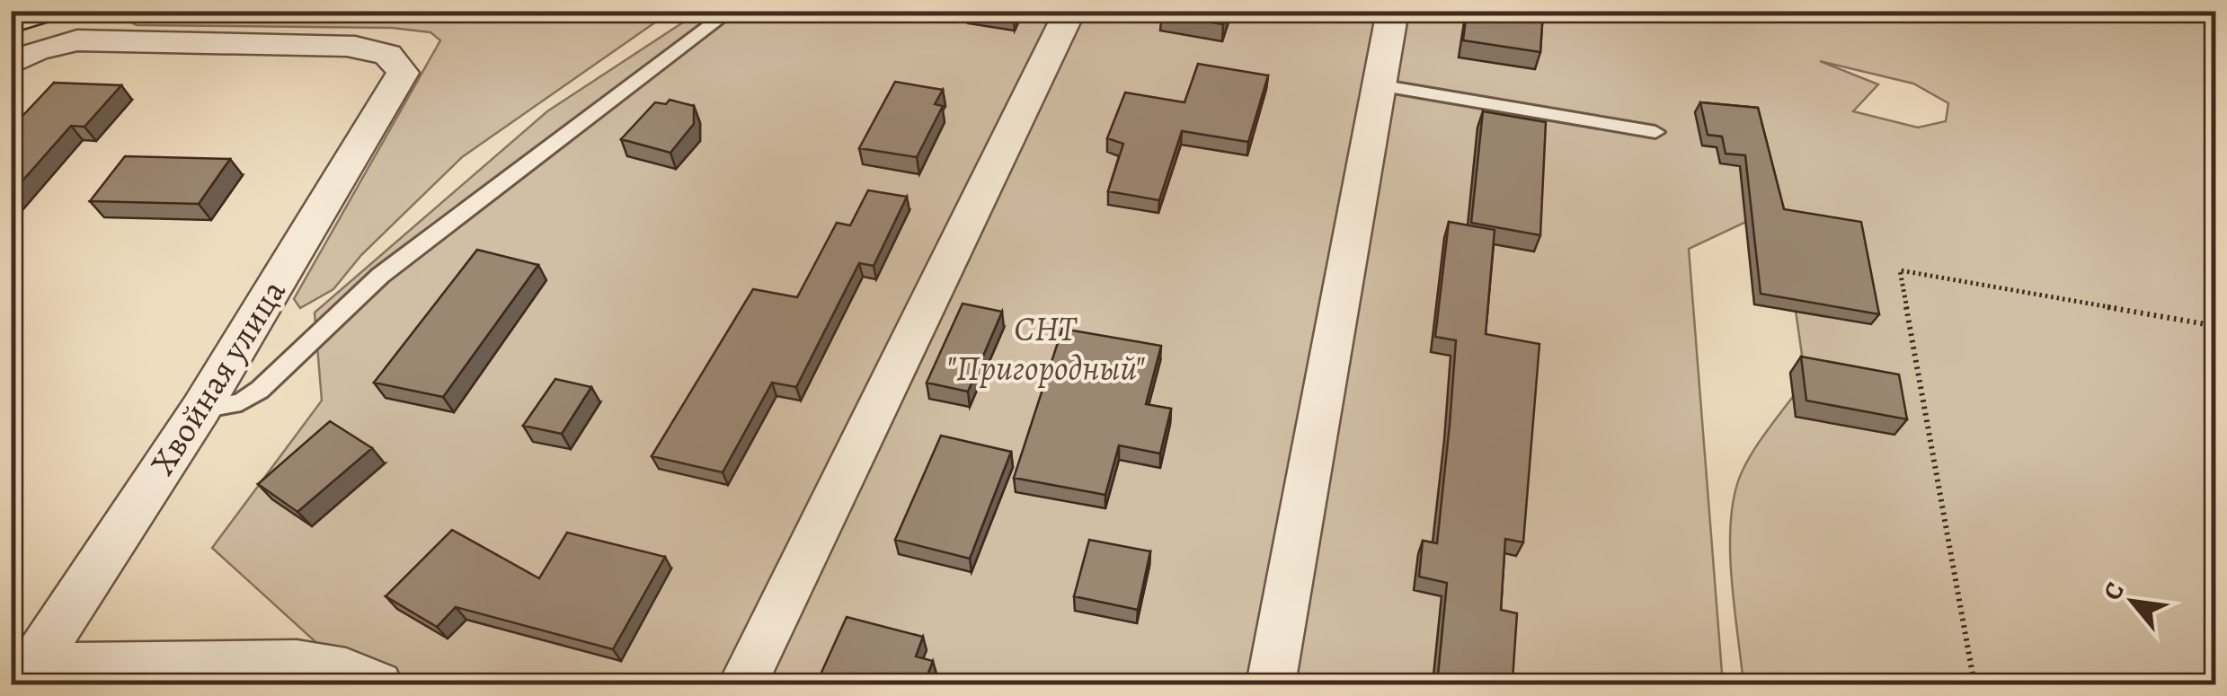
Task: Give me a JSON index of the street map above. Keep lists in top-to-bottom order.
{
  "streets": {
    "street": ["Хвойная улица"]
  },
  "parks": ["СНТ \"Пригородный\""],
  "north": "top left"
}
